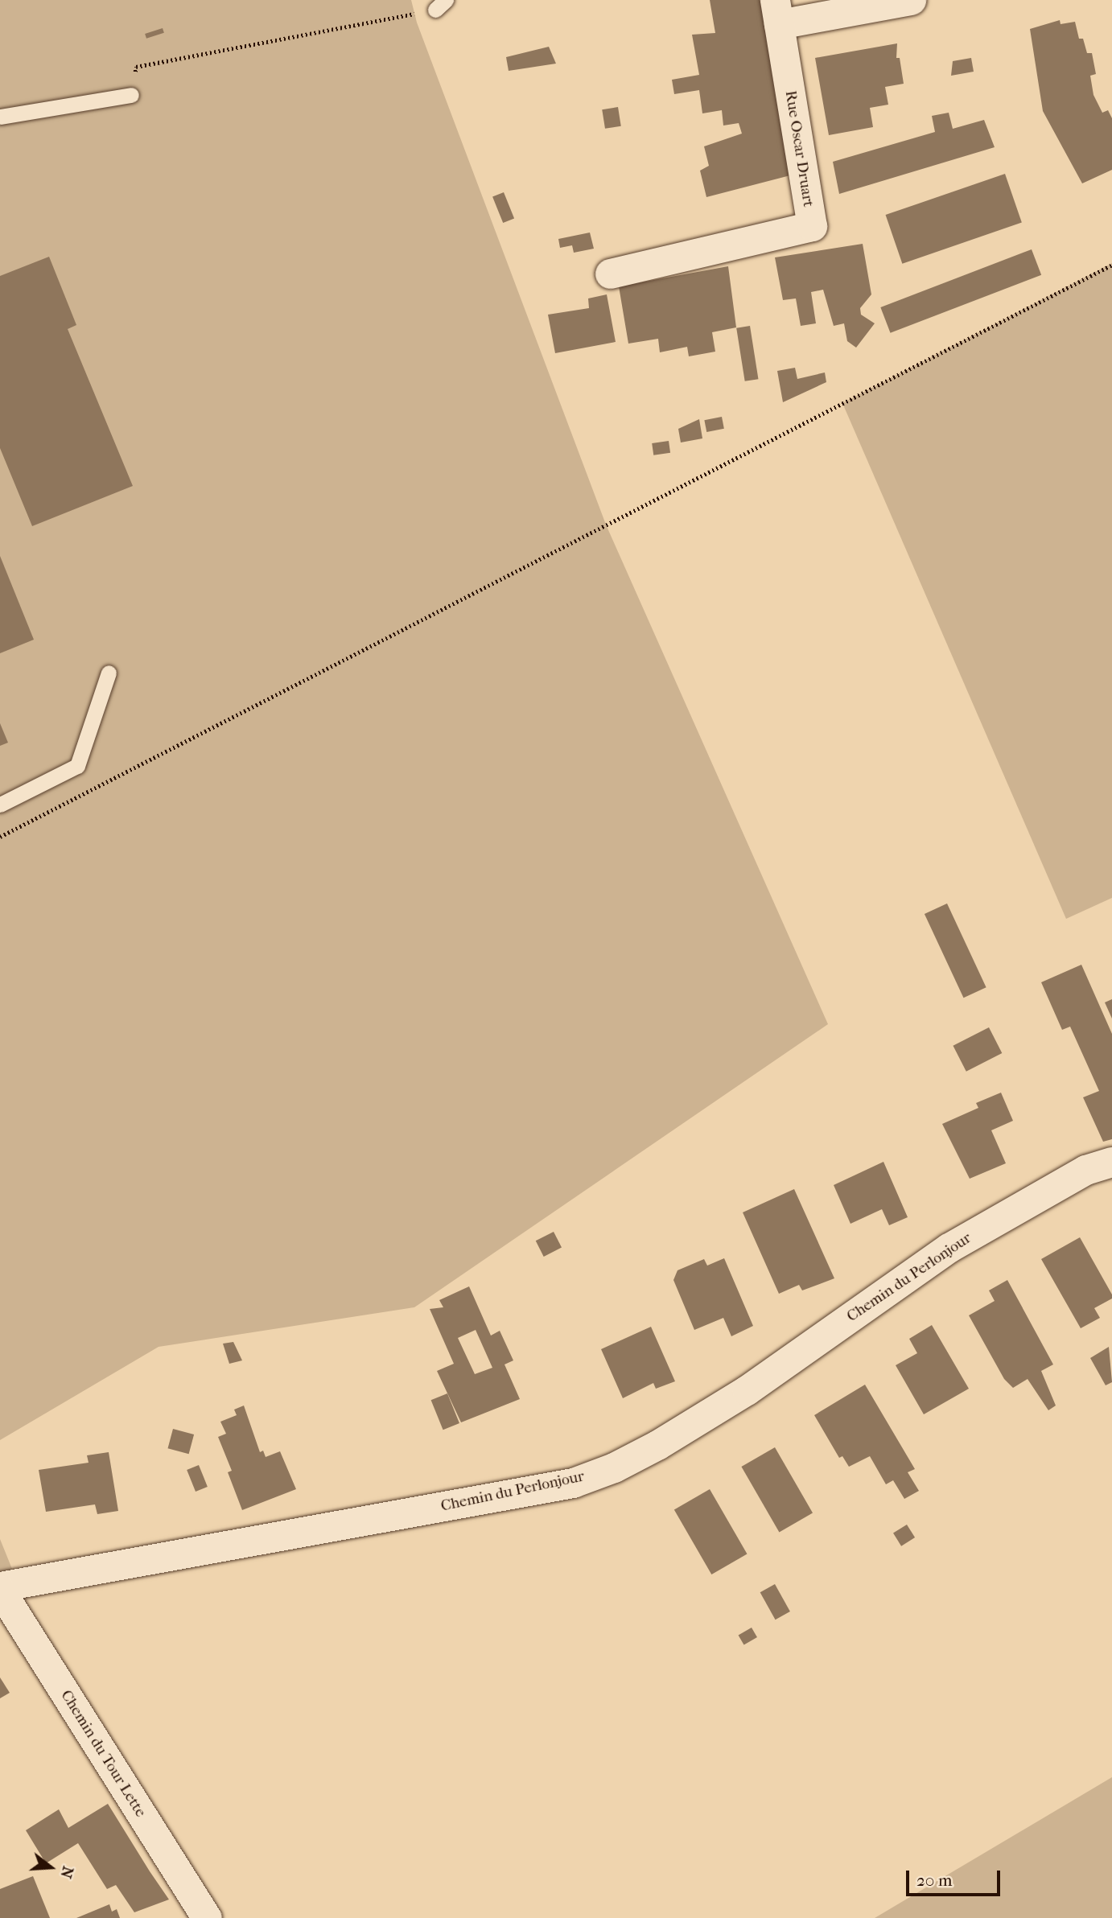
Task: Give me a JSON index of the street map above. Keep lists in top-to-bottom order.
{
  "streets": {
    "street": ["Rue Oscar Druart", "Chemin du Perlonjour", "Chemin du Tour Lette"]
  },
  "crossings": [
    ["Chemin du Perlonjour", "Chemin du Tour Lette"]
  ],
  "scale_bar": "20 m",
  "north": "right"
}
